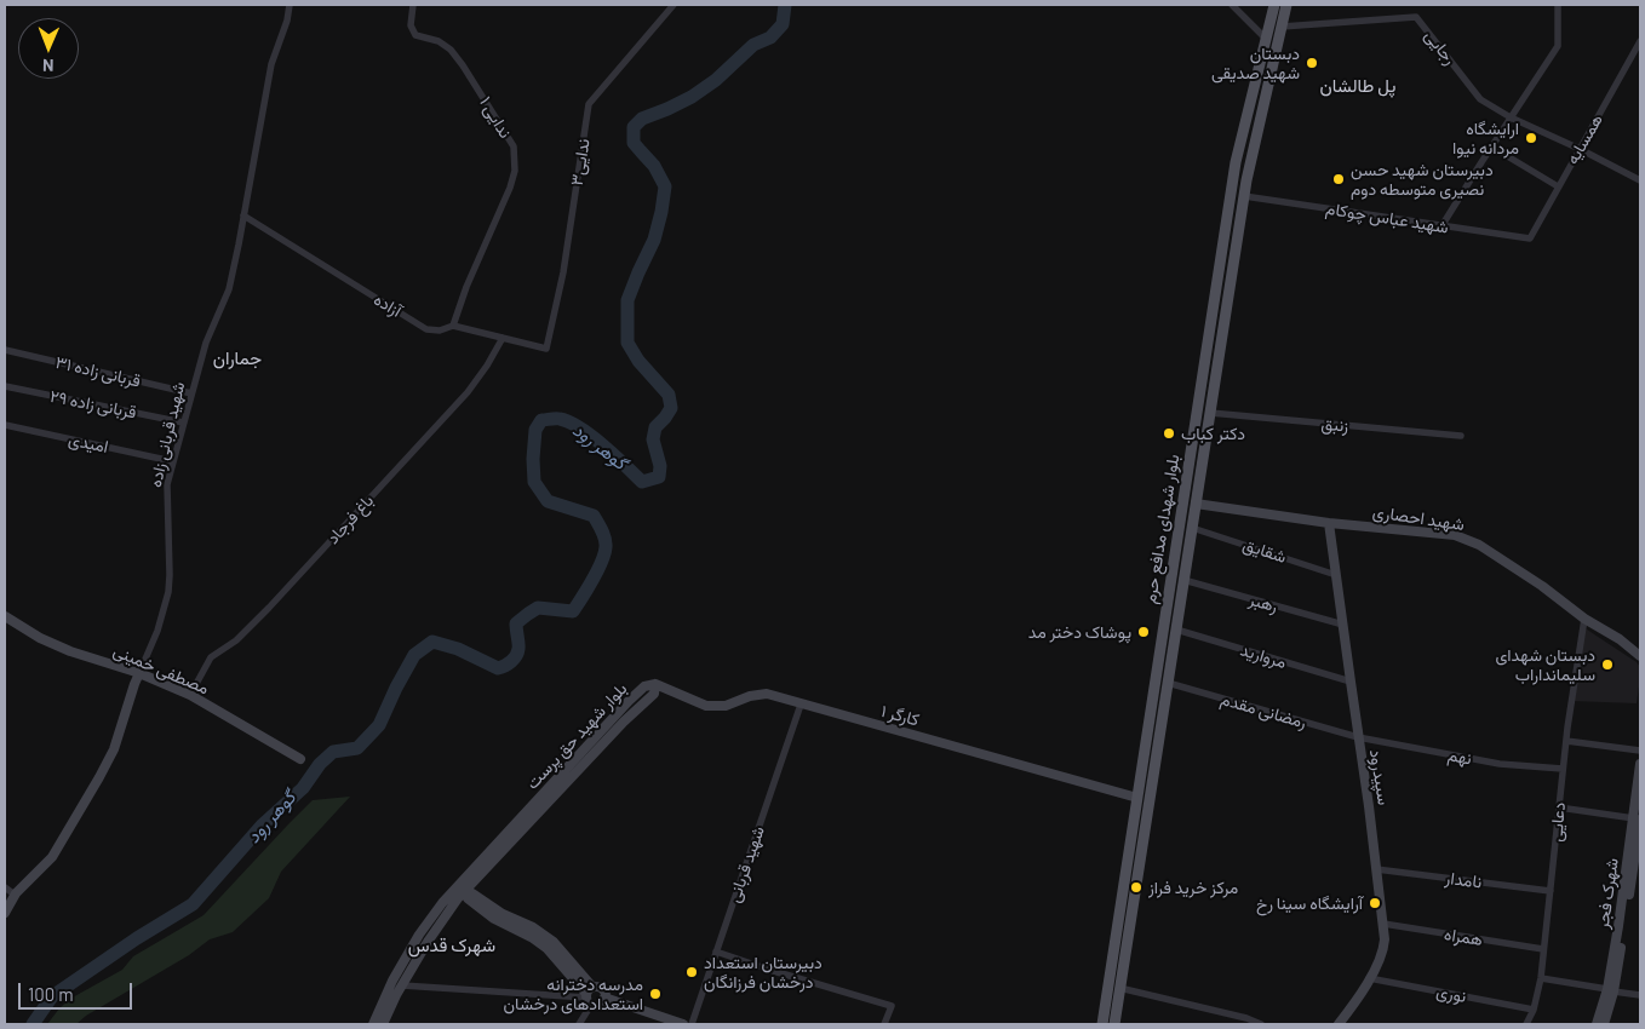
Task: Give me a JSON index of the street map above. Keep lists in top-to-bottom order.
{
  "streets": {
    "main road": ["بلوار شهدای مدافع حرم"],
    "street": [
      "رجایی",
      "ندایی ۱",
      "همسایه",
      "ندایی۳",
      "شهید عباس چوکام",
      "آزاده",
      "قربانی زاده ۳۱",
      "قربانی زاده ۲۹",
      "زنبق",
      "شهید قربانی زاده",
      "امیدی",
      "شهید احصاری",
      "باغ فرجاد",
      "شقایق",
      "رهبر",
      "مروارید",
      "مصطفی خمینی",
      "رمضانی مقدم",
      "کارگر ۱",
      "بلوار شهید حق پرست",
      "نهم",
      "سپیدرود",
      "دعایی",
      "شهید قربانی",
      "نامدار",
      "شهرک فجر",
      "همراه",
      "نوری"
    ]
  },
  "crossings": [
    ["رجایی", "بلوار شهدای مدافع حرم"],
    ["ندایی ۱", "آزاده"],
    ["همسایه", "شهید عباس چوکام"],
    ["ندایی۳", "آزاده"],
    ["شهید عباس چوکام", "بلوار شهدای مدافع حرم"],
    ["آزاده", "شهید قربانی زاده"],
    ["آزاده", "باغ فرجاد"],
    ["قربانی زاده ۳۱", "شهید قربانی زاده"],
    ["قربانی زاده ۲۹", "شهید قربانی زاده"],
    ["زنبق", "بلوار شهدای مدافع حرم"],
    ["شهید قربانی زاده", "امیدی"],
    ["شهید قربانی زاده", "مصطفی خمینی"],
    ["شهید احصاری", "بلوار شهدای مدافع حرم"],
    ["شهید احصاری", "سپیدرود"],
    ["شهید احصاری", "دعایی"],
    ["باغ فرجاد", "مصطفی خمینی"],
    ["بلوار شهدای مدافع حرم", "شقایق"],
    ["بلوار شهدای مدافع حرم", "رهبر"],
    ["بلوار شهدای مدافع حرم", "مروارید"],
    ["بلوار شهدای مدافع حرم", "رمضانی مقدم"],
    ["بلوار شهدای مدافع حرم", "کارگر ۱"],
    ["شقایق", "سپیدرود"],
    ["رهبر", "سپیدرود"],
    ["مروارید", "سپیدرود"],
    ["رمضانی مقدم", "نهم"],
    ["رمضانی مقدم", "سپیدرود"],
    ["کارگر ۱", "بلوار شهید حق پرست"],
    ["کارگر ۱", "شهید قربانی"],
    ["نهم", "سپیدرود"],
    ["نهم", "دعایی"],
    ["سپیدرود", "نامدار"],
    ["سپیدرود", "همراه"],
    ["سپیدرود", "نوری"],
    ["دعایی", "نامدار"],
    ["دعایی", "همراه"],
    ["دعایی", "نوری"]
  ],
  "districts": ["پل طالشان", "جماران", "شهرک قدس"],
  "water": ["گوهر رود"],
  "places": [
    "دبستان شهید صدیقی",
    "ارایشگاه مردانه نیوا",
    "دبیرستان شهید حسن نصیری متوسطه دوم",
    "دکتر کباب",
    "پوشاک دختر مد",
    "دبستان شهدای سلیمانداراب",
    "مرکز خرید فراز",
    "آرایشگاه سینا رخ",
    "دبیرستان استعداد درخشان فرزانگان",
    "مدرسه دخترانه استعدادهای درخشان"
  ],
  "scale_bar": "100 m",
  "north": "bottom"
}
